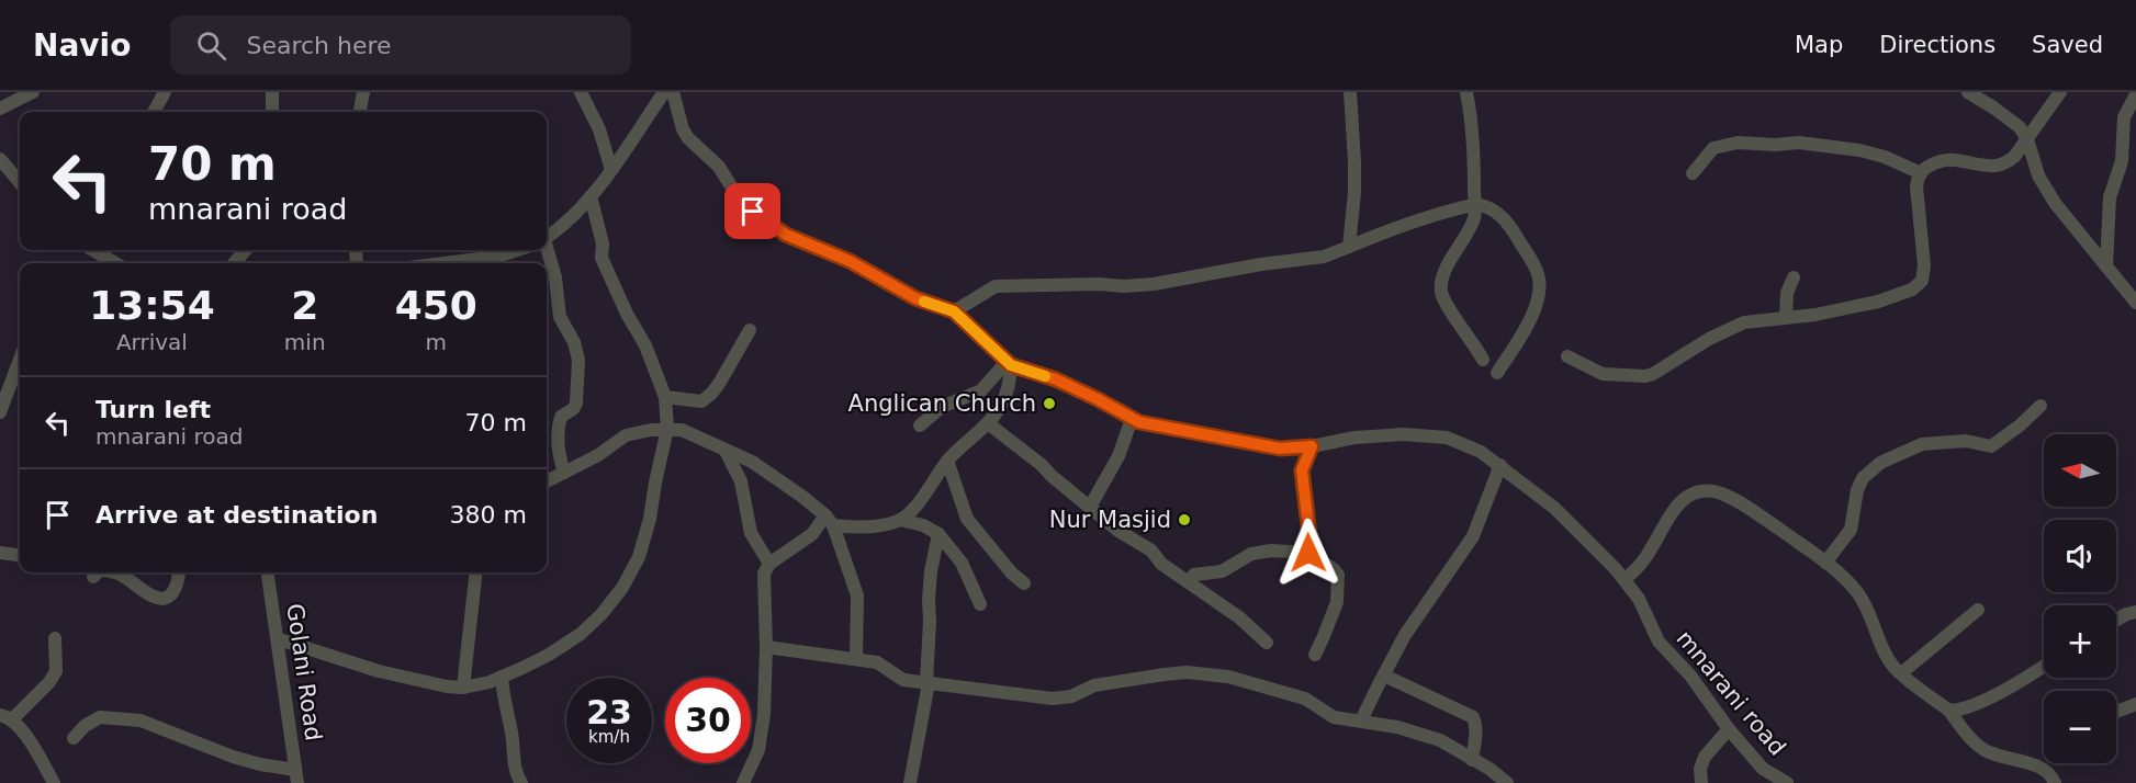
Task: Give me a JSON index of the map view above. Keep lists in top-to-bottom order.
{
  "streets": {
    "street": ["Golani Road", "mnarani road"]
  },
  "places": ["Anglican Church", "Nur Masjid"],
  "north": "left",
  "page": {
    "header": "Navio",
    "search": "Search here",
    "nav": ["Map", "Directions", "Saved"],
    "turn": ["70 m", "mnarani road"],
    "eta": [
      "13:54",
      "Arrival",
      "2",
      "min",
      "450",
      "m"
    ],
    "list": [
      {
        "name": "Turn left",
        "note": "mnarani road",
        "value": "70 m"
      },
      {
        "name": "Arrive at destination",
        "value": "380 m"
      }
    ],
    "map_buttons": ["+", "−"],
    "speed": "23 km/h",
    "limit": "30"
  }
}
